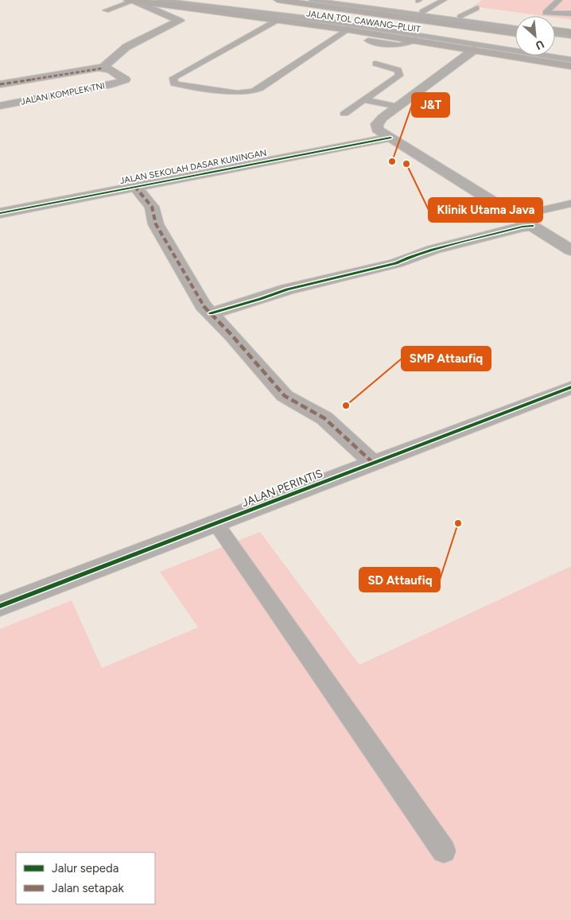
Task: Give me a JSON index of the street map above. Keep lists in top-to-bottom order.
{
  "streets": {
    "highway": ["JALAN TOL CAWANG–PLUIT"],
    "street": ["JALAN KOMPLEK TNI", "JALAN SEKOLAH DASAR KUNINGAN", "JALAN PERINTIS"]
  },
  "places": [
    "J&T",
    "Klinik Utama Java",
    "SMP Attaufiq",
    "SD Attaufiq"
  ],
  "legend": ["Jalur sepeda", "Jalan setapak"],
  "north": "bottom right"
}
